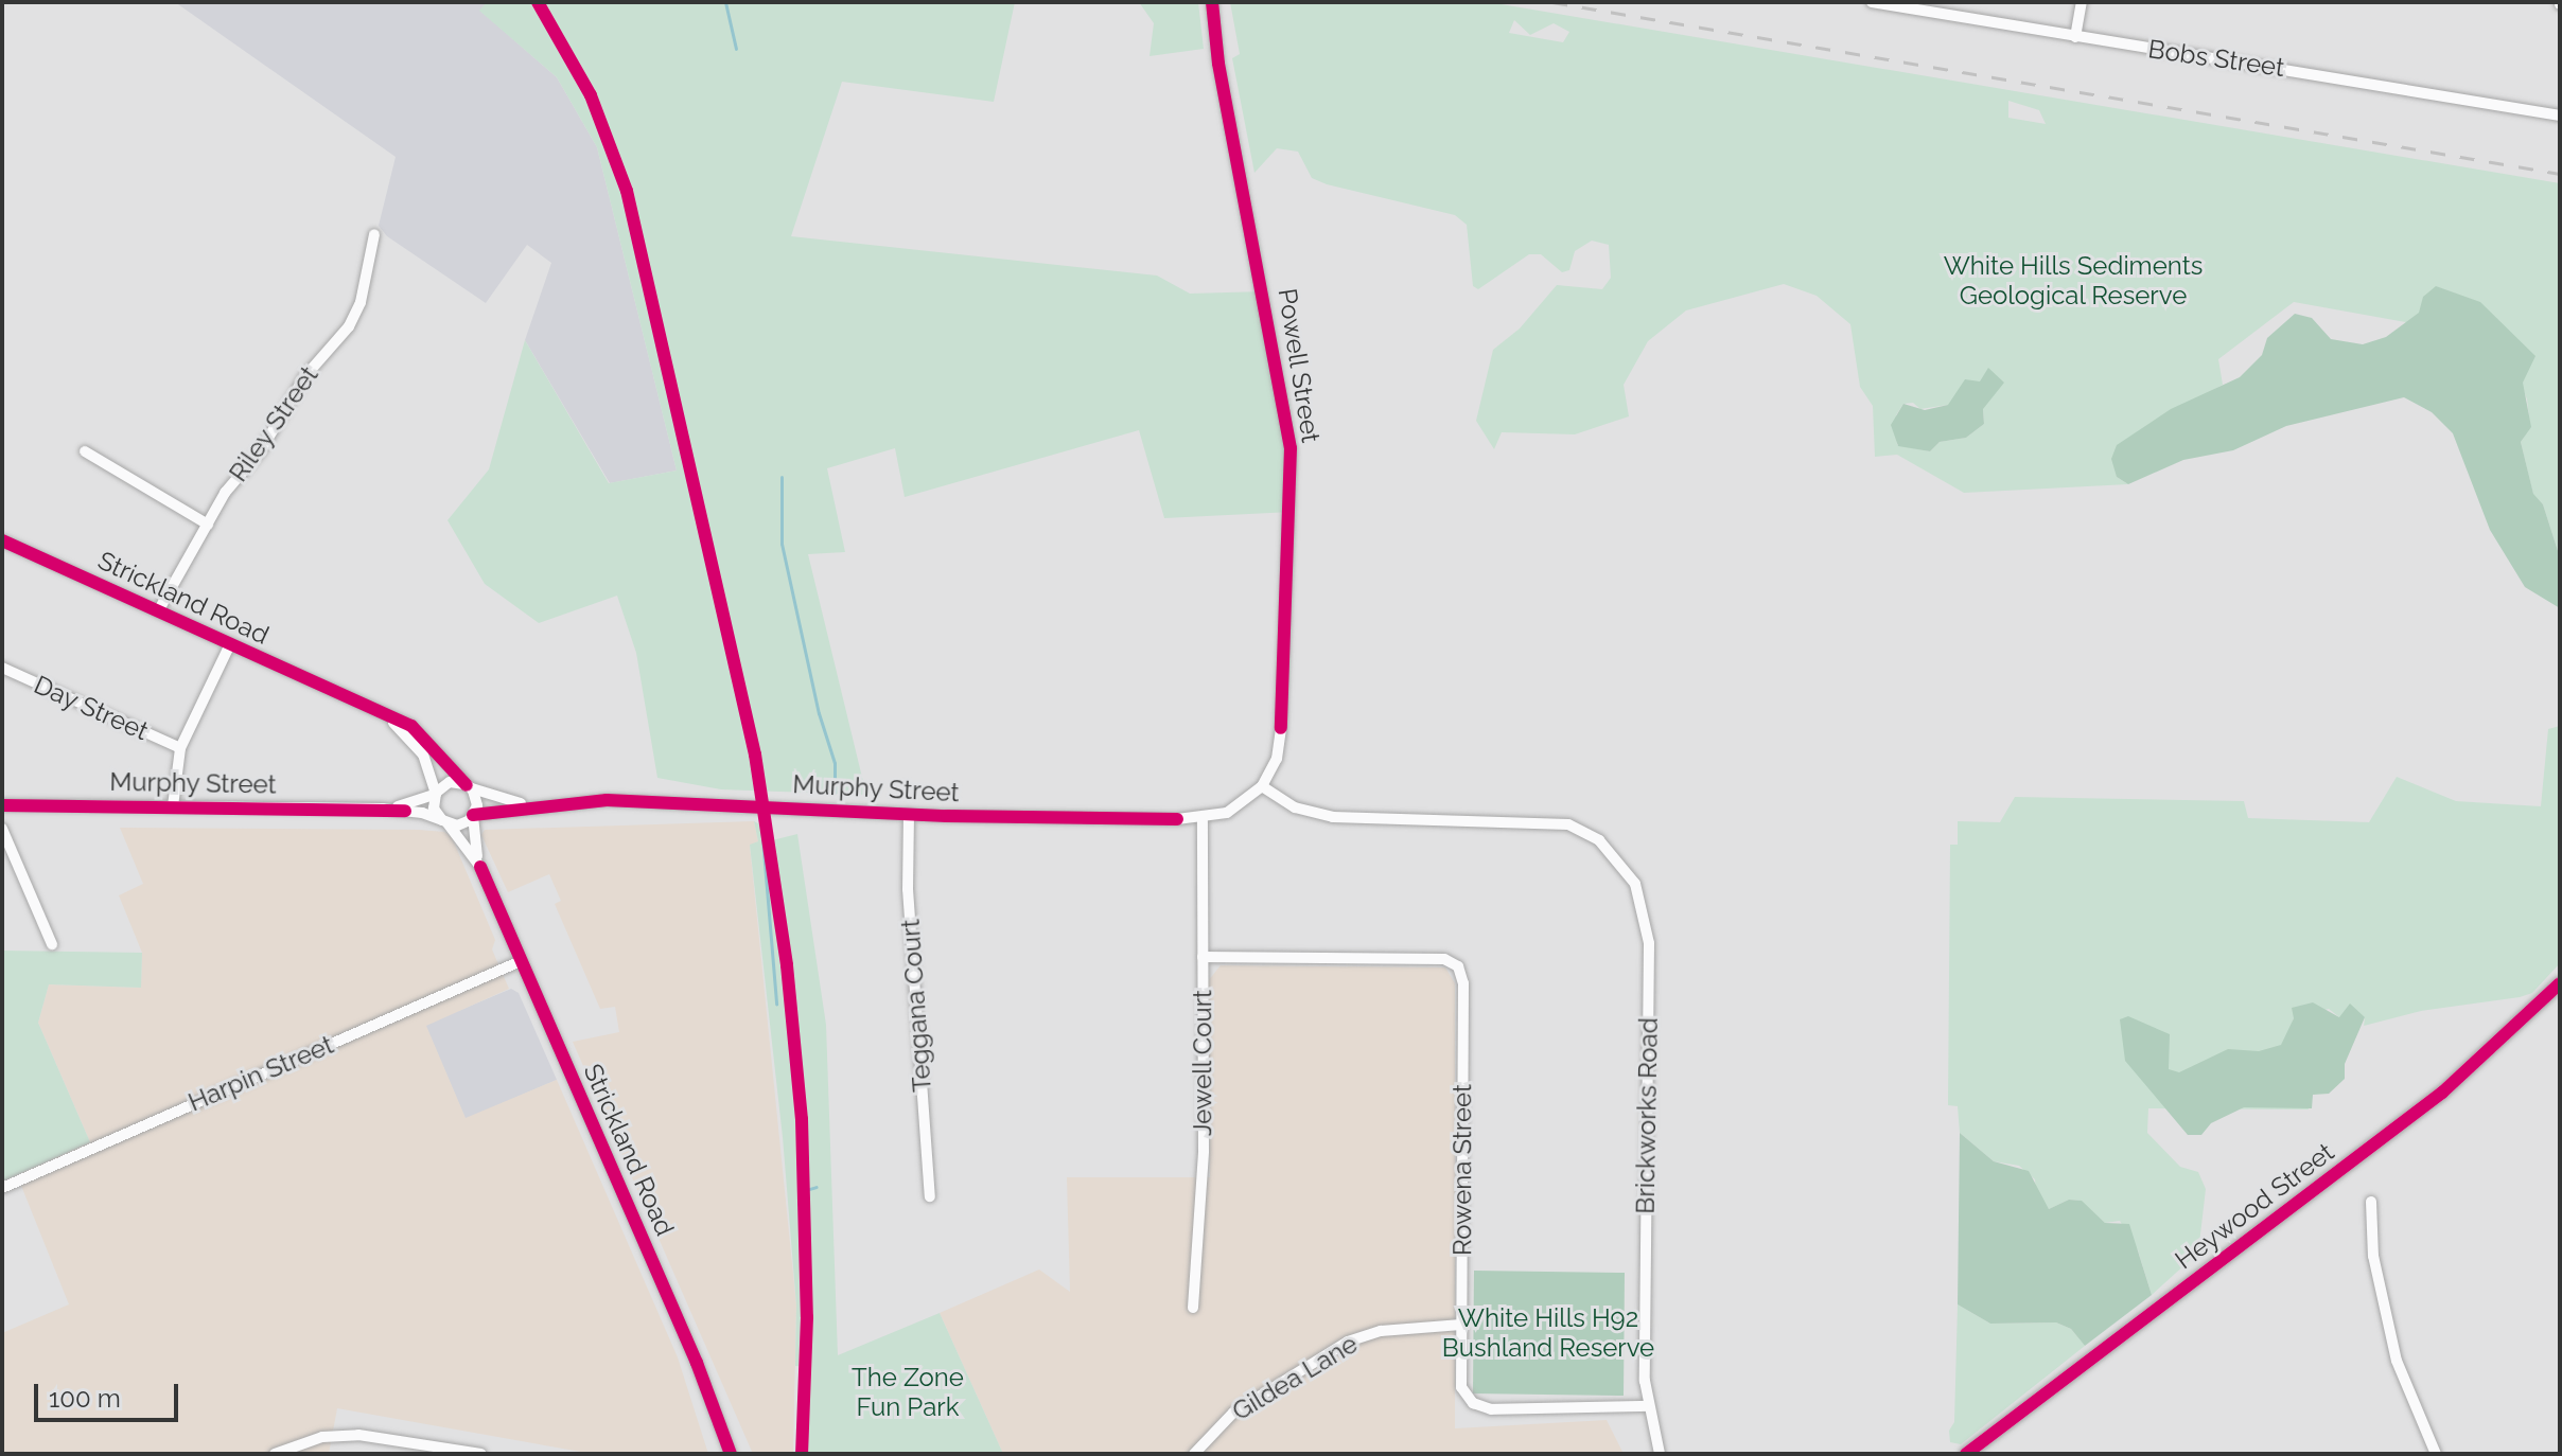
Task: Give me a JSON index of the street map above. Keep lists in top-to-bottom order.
{
  "streets": {
    "main road": ["Heywood Street"],
    "street": [
      "Bobs Street",
      "Powell Street",
      "Riley Street",
      "Strickland Road",
      "Day Street",
      "Murphy Street",
      "Teggana Court",
      "Jewell Court",
      "Harpin Street",
      "Brickworks Road",
      "Rowena Street",
      "Gildea Lane"
    ]
  },
  "crossings": [
    ["Powell Street", "Murphy Street"],
    ["Powell Street", "Brickworks Road"],
    ["Riley Street", "Strickland Road"],
    ["Strickland Road", "Murphy Street"],
    ["Strickland Road", "Harpin Street"],
    ["Murphy Street", "Teggana Court"],
    ["Murphy Street", "Jewell Court"],
    ["Murphy Street", "Brickworks Road"],
    ["Jewell Court", "Rowena Street"],
    ["Brickworks Road", "Rowena Street"],
    ["Rowena Street", "Gildea Lane"]
  ],
  "parks": ["White Hills Sediments Geological Reserve", "White Hills H92 Bushland Reserve", "The Zone Fun Park"],
  "scale_bar": "100 m"
}
